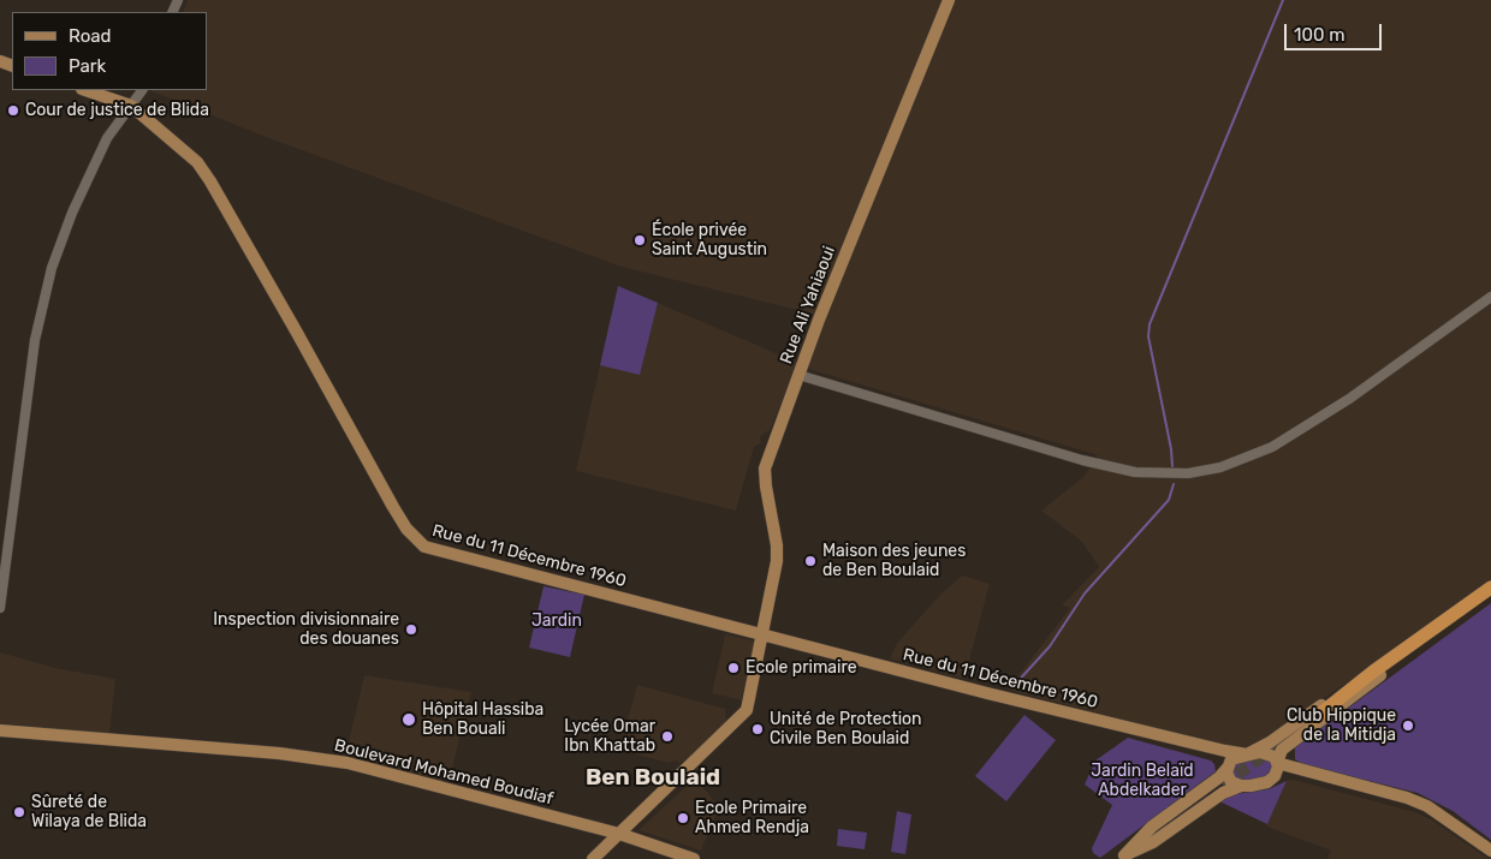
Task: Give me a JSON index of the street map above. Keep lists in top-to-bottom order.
{
  "streets": {
    "main road": ["Rue Ali Yahiaoui", "Rue du 11 Décembre 1960", "Boulevard Mohamed Boudiaf"]
  },
  "crossings": [
    ["Rue Ali Yahiaoui", "Rue du 11 Décembre 1960"],
    ["Rue Ali Yahiaoui", "Boulevard Mohamed Boudiaf"]
  ],
  "districts": ["Ben Boulaid"],
  "parks": ["Jardin", "Jardin Belaïd Abdelkader"],
  "places": [
    "Cour de justice de Blida",
    "École privée Saint Augustin",
    "Maison des jeunes de Ben Boulaid",
    "Inspection divisionnaire des douanes",
    "Ecole primaire",
    "Hôpital Hassiba Ben Bouali",
    "Club Hippique de la Mitidja",
    "Unité de Protection Civile Ben Boulaid",
    "Lycée Omar Ibn Khattab",
    "Sûreté de Wilaya de Blida",
    "Ecole Primaire Ahmed Rendja"
  ],
  "legend": ["Road", "Park"],
  "scale_bar": "100 m"
}
